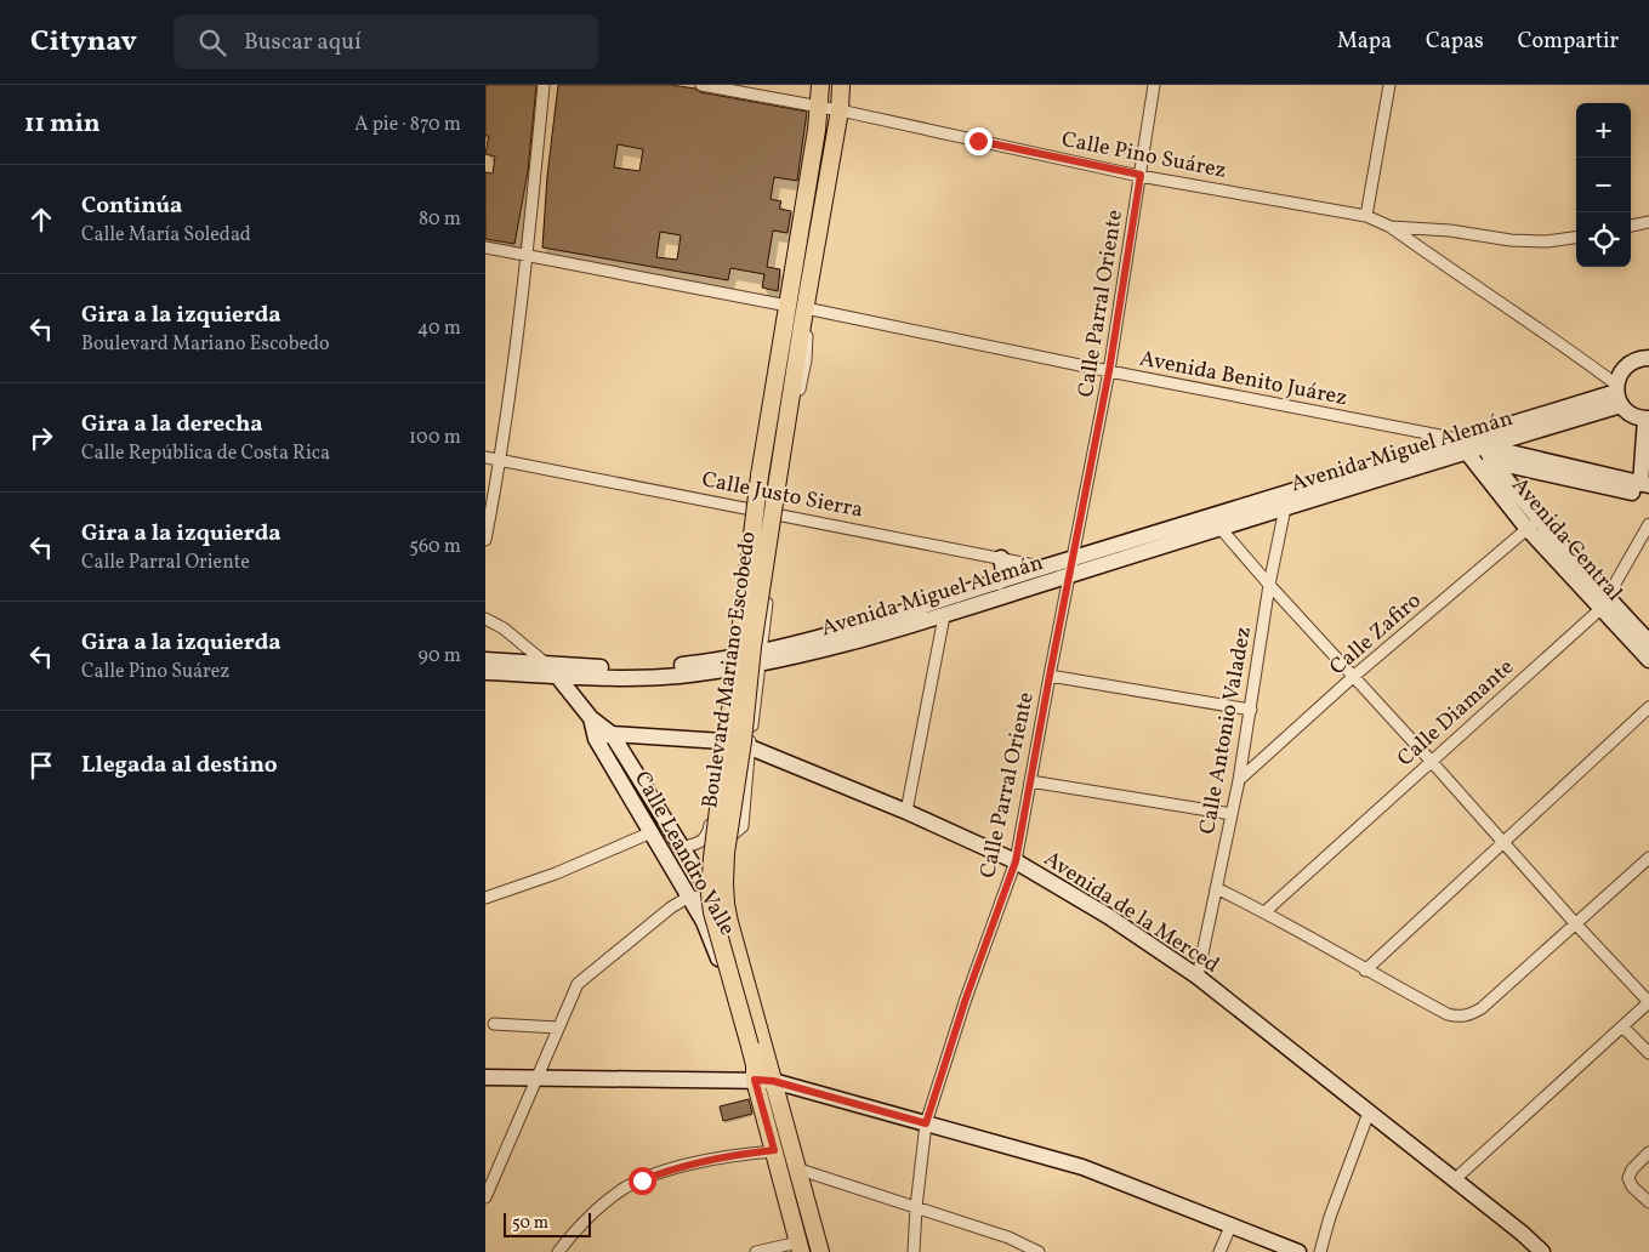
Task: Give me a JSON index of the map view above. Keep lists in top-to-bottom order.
{
  "streets": {
    "main road": ["Boulevard Mariano Escobedo"],
    "street": [
      "Calle Pino Suárez",
      "Calle Parral Oriente",
      "Avenida Benito Juárez",
      "Avenida Miguel Alemán",
      "Calle Justo Sierra",
      "Avenida Central",
      "Calle Zafiro",
      "Calle Diamante",
      "Calle Antonio Valadez",
      "Calle Leandro Valle",
      "Avenida de la Merced"
    ]
  },
  "crossings": [
    ["Calle Pino Suárez", "Calle Parral Oriente"],
    ["Calle Pino Suárez", "Boulevard Mariano Escobedo"],
    ["Calle Parral Oriente", "Avenida Benito Juárez"],
    ["Calle Parral Oriente", "Avenida Miguel Alemán"],
    ["Calle Parral Oriente", "Calle Justo Sierra"],
    ["Calle Parral Oriente", "Avenida de la Merced"],
    ["Avenida Benito Juárez", "Avenida Miguel Alemán"],
    ["Avenida Benito Juárez", "Avenida Central"],
    ["Avenida Benito Juárez", "Boulevard Mariano Escobedo"],
    ["Avenida Miguel Alemán", "Calle Justo Sierra"],
    ["Avenida Miguel Alemán", "Avenida Central"],
    ["Avenida Miguel Alemán", "Calle Antonio Valadez"],
    ["Avenida Miguel Alemán", "Calle Leandro Valle"],
    ["Avenida Central", "Calle Zafiro"],
    ["Avenida Central", "Calle Diamante"],
    ["Calle Zafiro", "Calle Antonio Valadez"],
    ["Boulevard Mariano Escobedo", "Calle Leandro Valle"],
    ["Calle Antonio Valadez", "Avenida de la Merced"],
    ["Calle Leandro Valle", "Avenida de la Merced"]
  ],
  "scale_bar": "50 m",
  "page": {
    "header": "Citynav",
    "search": "Buscar aquí",
    "nav": ["Mapa", "Capas", "Compartir"],
    "heading": ["11 min", "A pie · 870 m"],
    "map_buttons": ["+", "−"],
    "list": [
      ["Continúa", "Calle María Soledad", "80 m"],
      ["Gira a la izquierda", "Boulevard Mariano Escobedo", "40 m"],
      ["Gira a la derecha", "Calle República de Costa Rica", "100 m"],
      ["Gira a la izquierda", "Calle Parral Oriente", "560 m"],
      ["Gira a la izquierda", "Calle Pino Suárez", "90 m"],
      "Llegada al destino"
    ],
    "scale": "50 m"
  }
}
